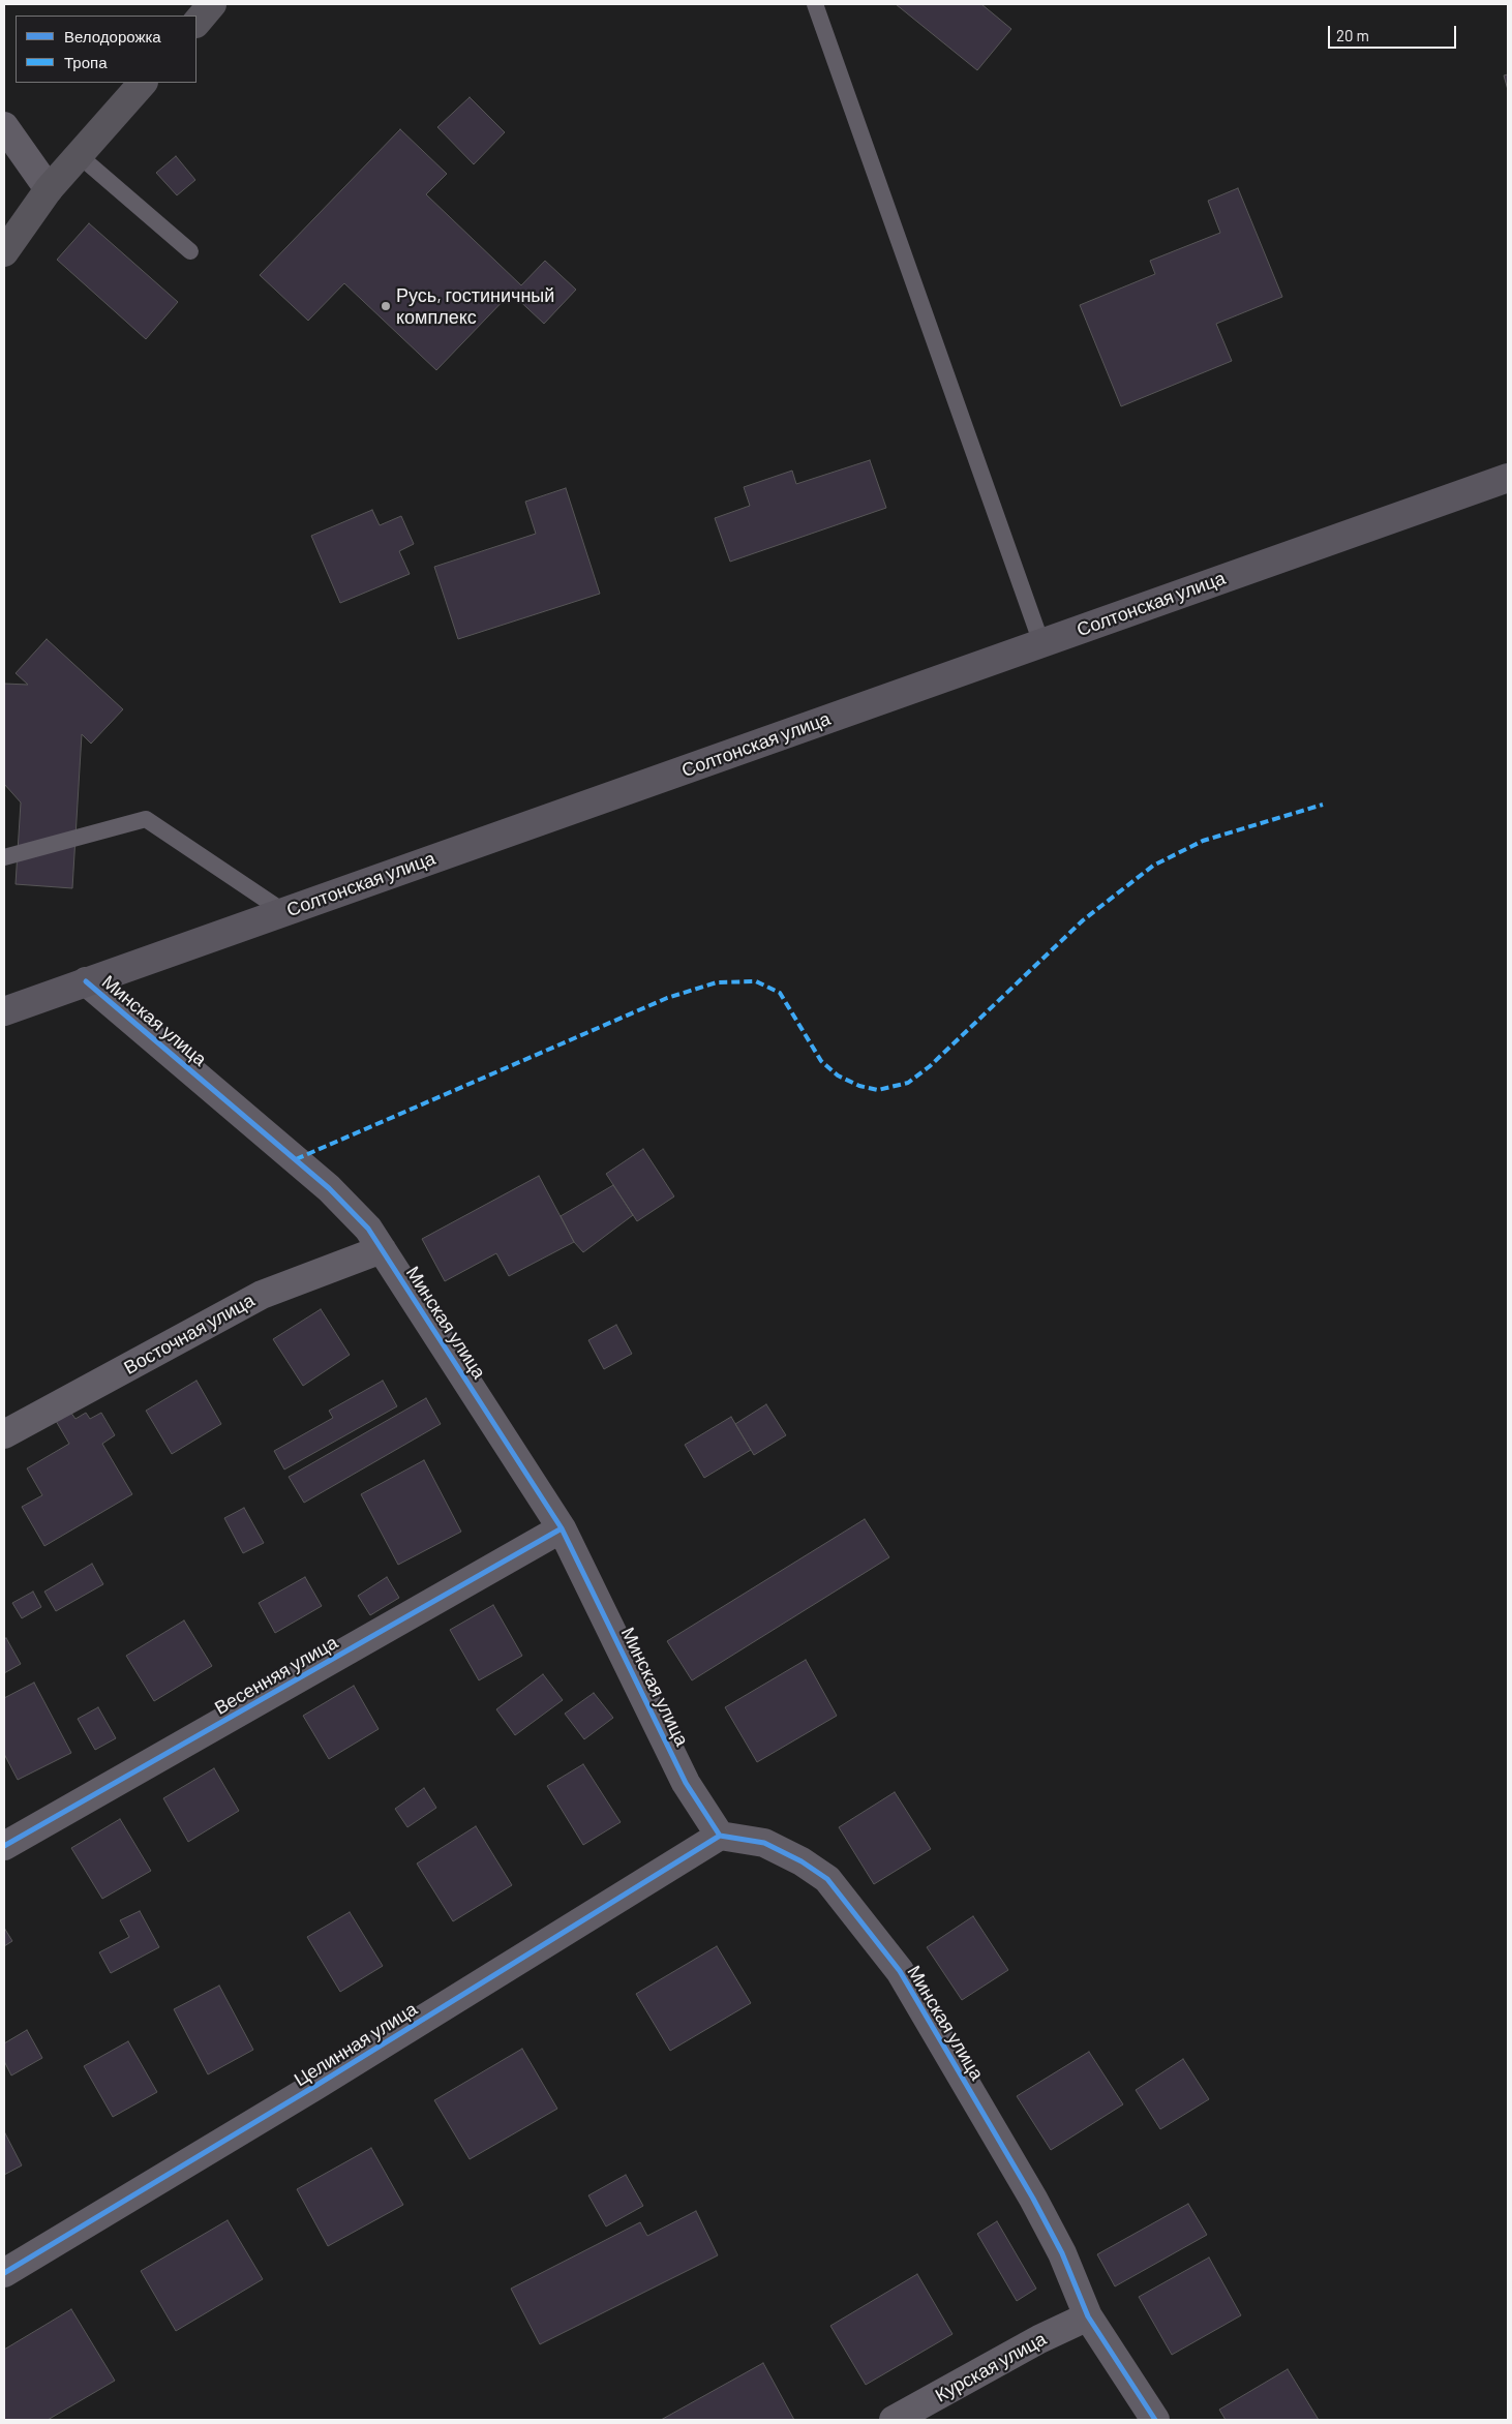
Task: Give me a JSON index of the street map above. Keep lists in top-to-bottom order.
{
  "streets": {
    "main road": ["Солтонская улица"],
    "street": [
      "Минская улица",
      "Восточная улица",
      "Весенняя улица",
      "Целинная улица",
      "Курская улица"
    ]
  },
  "crossings": [
    ["Солтонская улица", "Минская улица"],
    ["Минская улица", "Восточная улица"],
    ["Минская улица", "Весенняя улица"],
    ["Минская улица", "Целинная улица"],
    ["Минская улица", "Курская улица"]
  ],
  "places": ["Русь, гостиничный комплекс"],
  "legend": ["Велодорожка", "Тропа"],
  "scale_bar": "20 m"
}
